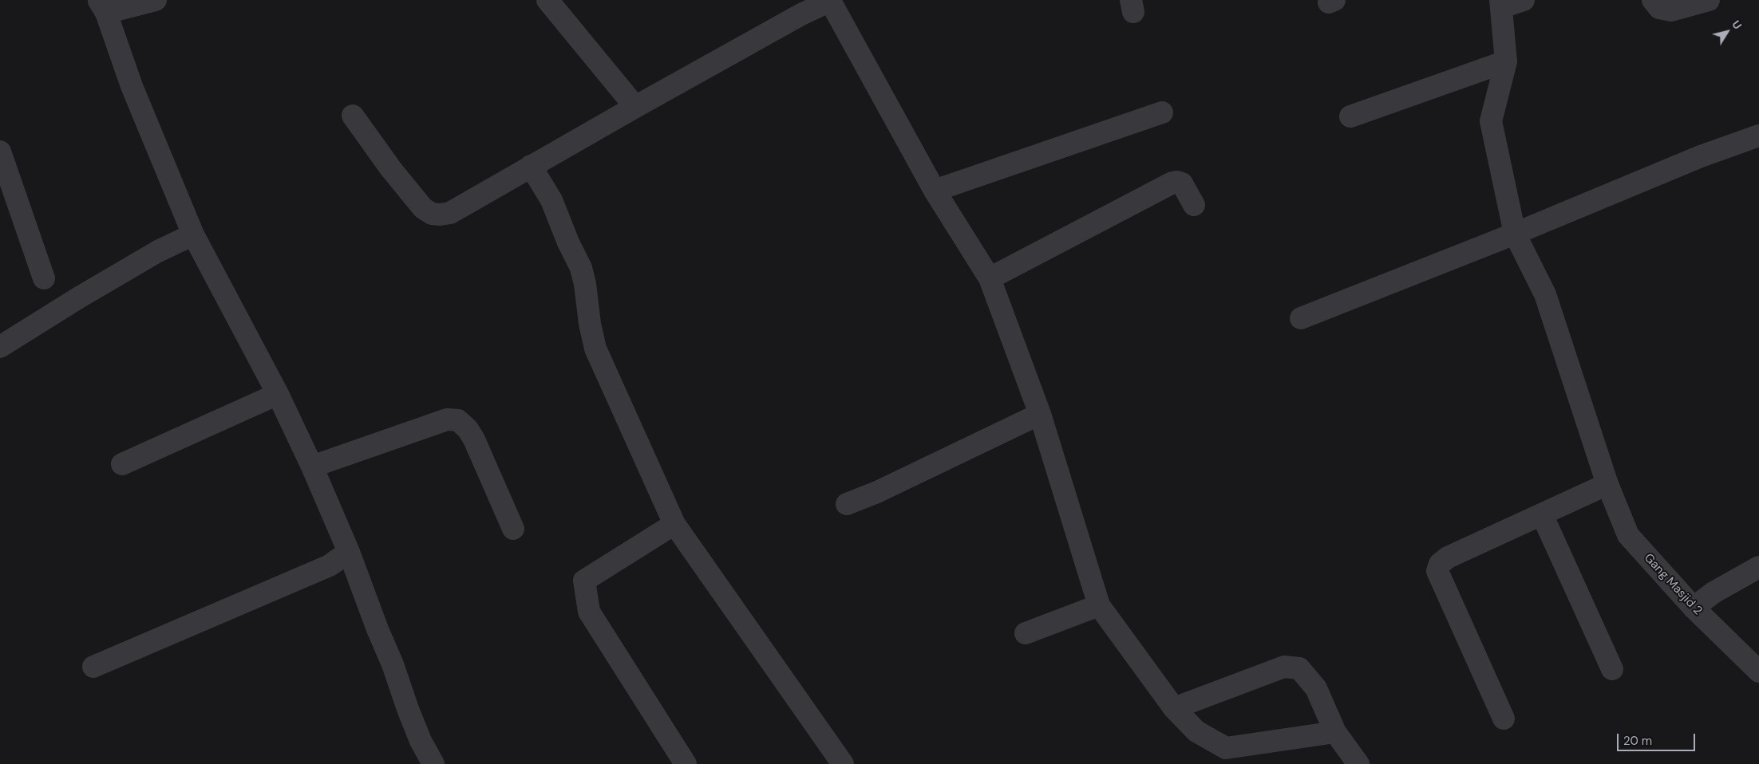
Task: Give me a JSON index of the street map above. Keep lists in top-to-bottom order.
{
  "streets": {
    "street": ["Gang Masjid 2"]
  },
  "scale_bar": "20 m",
  "north": "top right"
}
